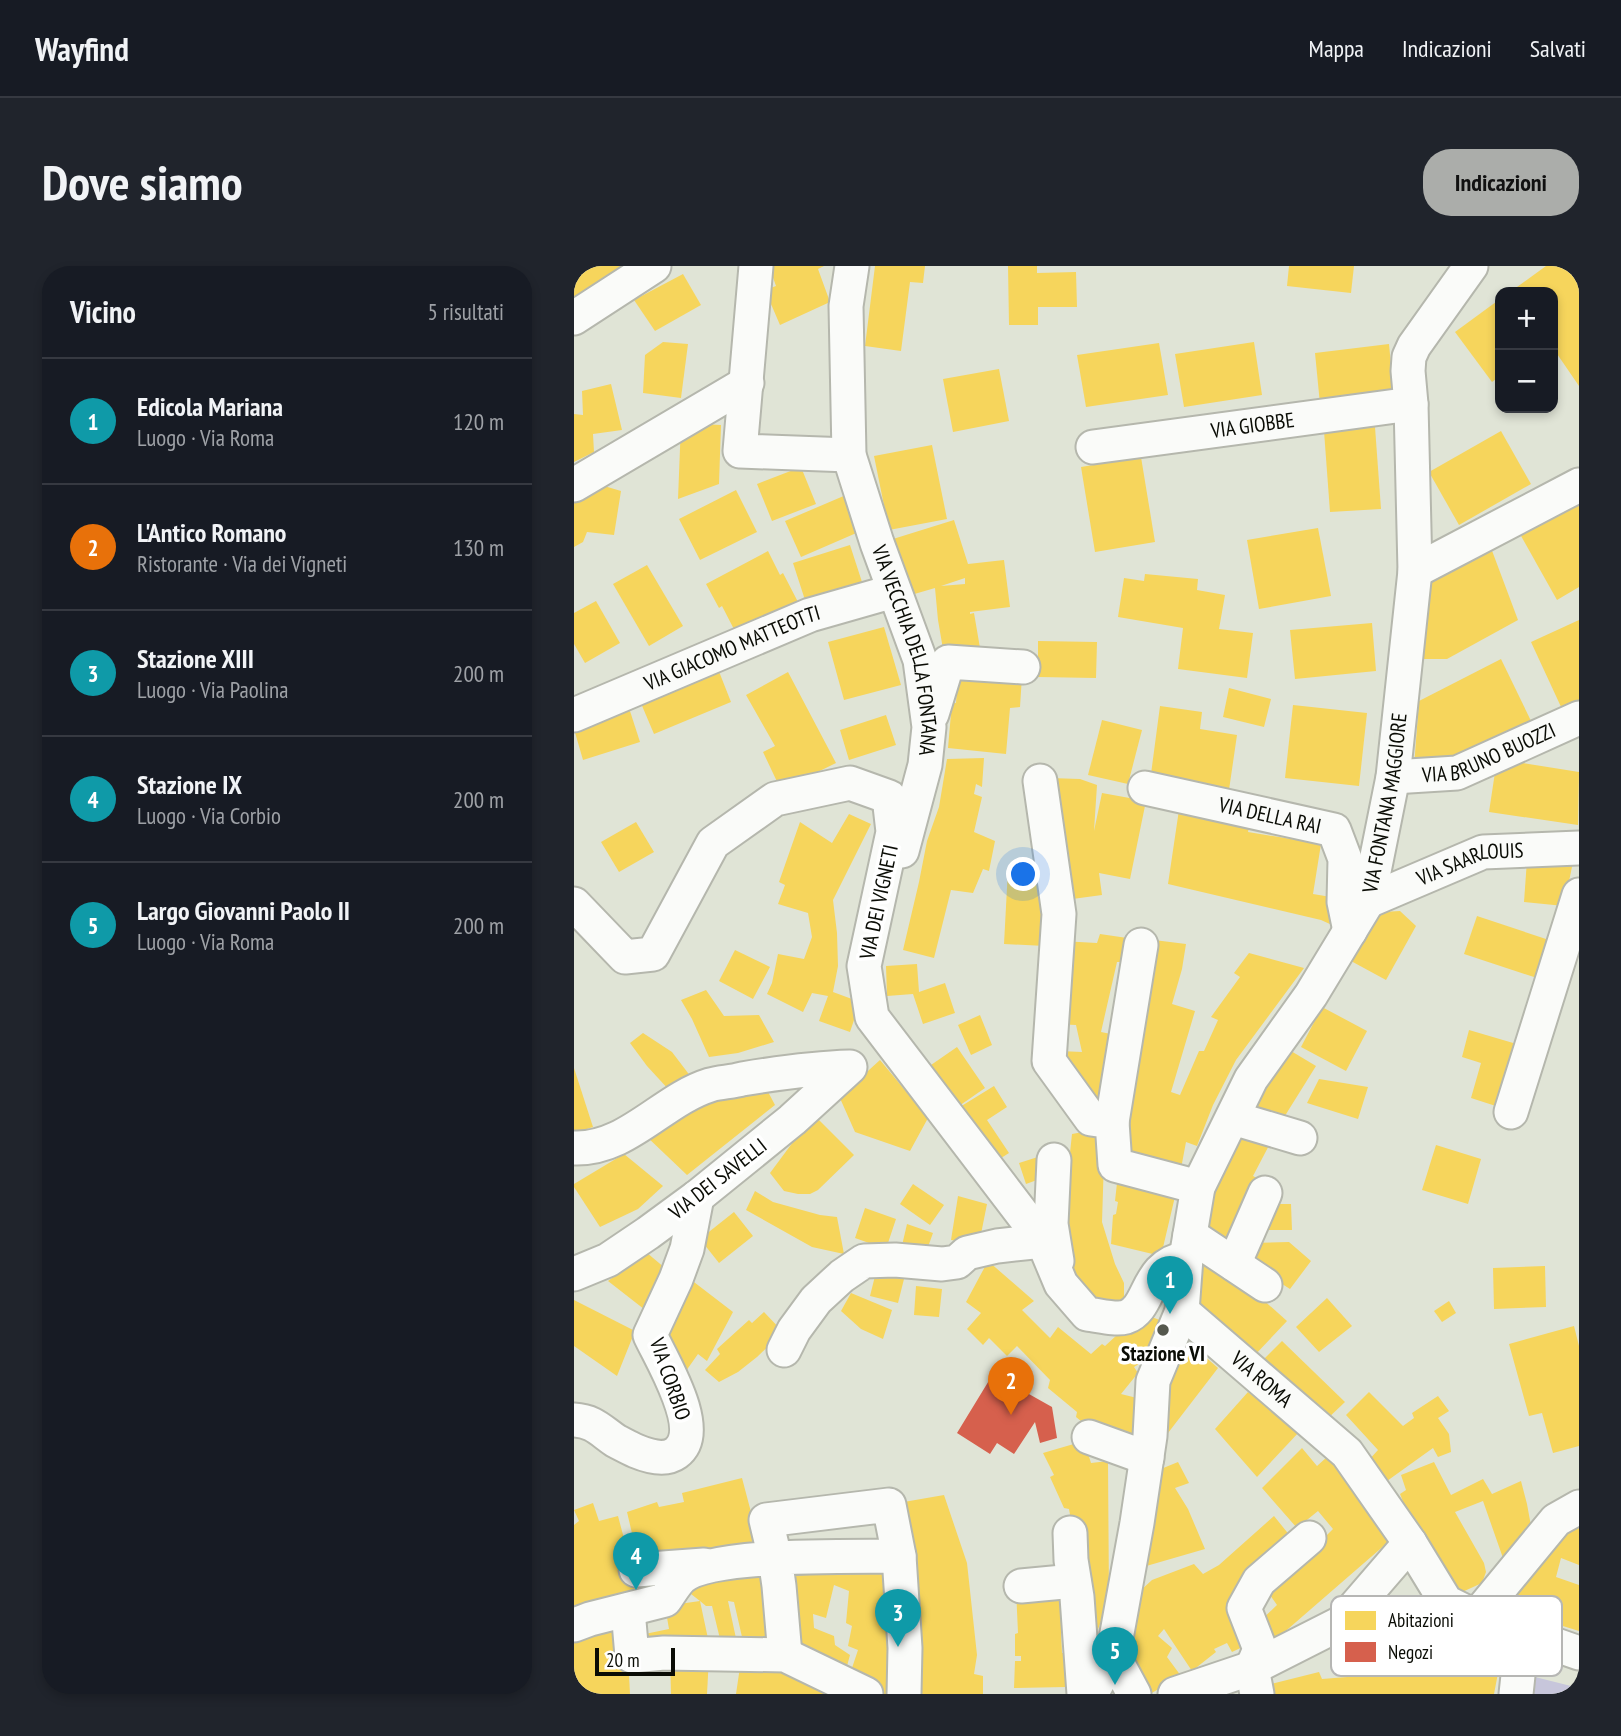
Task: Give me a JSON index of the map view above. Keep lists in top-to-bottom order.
{
  "streets": {
    "street": [
      "VIA GIOBBE",
      "VIA GIACOMO MATTEOTTI",
      "VIA VECCHIA DELLA FONTANA",
      "VIA BRUNO BUOZZI",
      "VIA FONTANA MAGGIORE",
      "VIA DELLA RAI",
      "VIA SAARLOUIS",
      "VIA DEI VIGNETI",
      "VIA DEI SAVELLI",
      "VIA CORBIO",
      "VIA ROMA"
    ]
  },
  "crossings": [
    ["VIA GIOBBE", "VIA FONTANA MAGGIORE"],
    ["VIA GIACOMO MATTEOTTI", "VIA VECCHIA DELLA FONTANA"],
    ["VIA VECCHIA DELLA FONTANA", "VIA DEI VIGNETI"],
    ["VIA VECCHIA DELLA FONTANA", "VIA DEI SAVELLI"],
    ["VIA BRUNO BUOZZI", "VIA FONTANA MAGGIORE"],
    ["VIA FONTANA MAGGIORE", "VIA DELLA RAI"],
    ["VIA FONTANA MAGGIORE", "VIA SAARLOUIS"],
    ["VIA FONTANA MAGGIORE", "VIA DEI VIGNETI"],
    ["VIA FONTANA MAGGIORE", "VIA ROMA"],
    ["VIA DEI VIGNETI", "VIA DEI SAVELLI"],
    ["VIA DEI SAVELLI", "VIA CORBIO"]
  ],
  "places": ["Stazione VI"],
  "legend": ["Abitazioni", "Negozi"],
  "scale_bar": "20 m",
  "page": {
    "header": "Wayfind",
    "nav": ["Mappa", "Indicazioni", "Salvati"],
    "buttons": "Indicazioni",
    "title": "Dove siamo",
    "heading": ["Vicino", "5 risultati"],
    "map_buttons": ["+", "−"],
    "list": [
      {
        "mark": "1",
        "name": "Edicola Mariana",
        "note": "Luogo · Via Roma",
        "value": "120 m"
      },
      {
        "mark": "2",
        "name": "L'Antico Romano",
        "note": "Ristorante · Via dei Vigneti",
        "value": "130 m"
      },
      {
        "mark": "3",
        "name": "Stazione XIII",
        "note": "Luogo · Via Paolina",
        "value": "200 m"
      },
      {
        "mark": "4",
        "name": "Stazione IX",
        "note": "Luogo · Via Corbio",
        "value": "200 m"
      },
      {
        "mark": "5",
        "name": "Largo Giovanni Paolo II",
        "note": "Luogo · Via Roma",
        "value": "200 m"
      }
    ],
    "pins": [
      "1",
      "2",
      "4",
      "3",
      "5"
    ],
    "scale": "20 m"
  }
}
